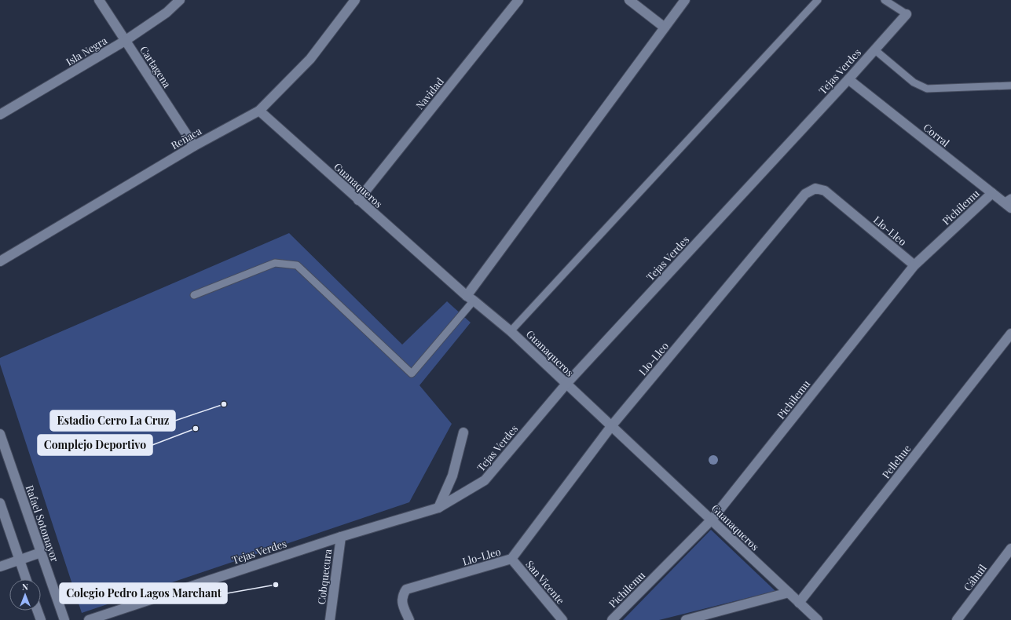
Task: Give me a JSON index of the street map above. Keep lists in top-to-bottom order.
{
  "streets": {
    "street": [
      "Isla Negra",
      "Cartagena",
      "Tejas Verdes",
      "Navidad",
      "Corral",
      "Reñaca",
      "Guanaqueros",
      "Pichilemu",
      "Llo-Lleo",
      "Pellehue",
      "Rafael Sotomayor",
      "Cobquecura",
      "Cáhuil",
      "San Vicente"
    ]
  },
  "crossings": [
    ["Isla Negra", "Cartagena"],
    ["Cartagena", "Reñaca"],
    ["Tejas Verdes", "Corral"],
    ["Tejas Verdes", "Guanaqueros"],
    ["Tejas Verdes", "Cobquecura"],
    ["Navidad", "Guanaqueros"],
    ["Corral", "Pichilemu"],
    ["Reñaca", "Guanaqueros"],
    ["Guanaqueros", "Pichilemu"],
    ["Guanaqueros", "Llo-Lleo"],
    ["Guanaqueros", "Pellehue"],
    ["Pichilemu", "Llo-Lleo"],
    ["Llo-Lleo", "San Vicente"]
  ],
  "places": ["Estadio Cerro La Cruz", "Complejo Deportivo", "Colegio Pedro Lagos Marchant"],
  "north": "top"
}
